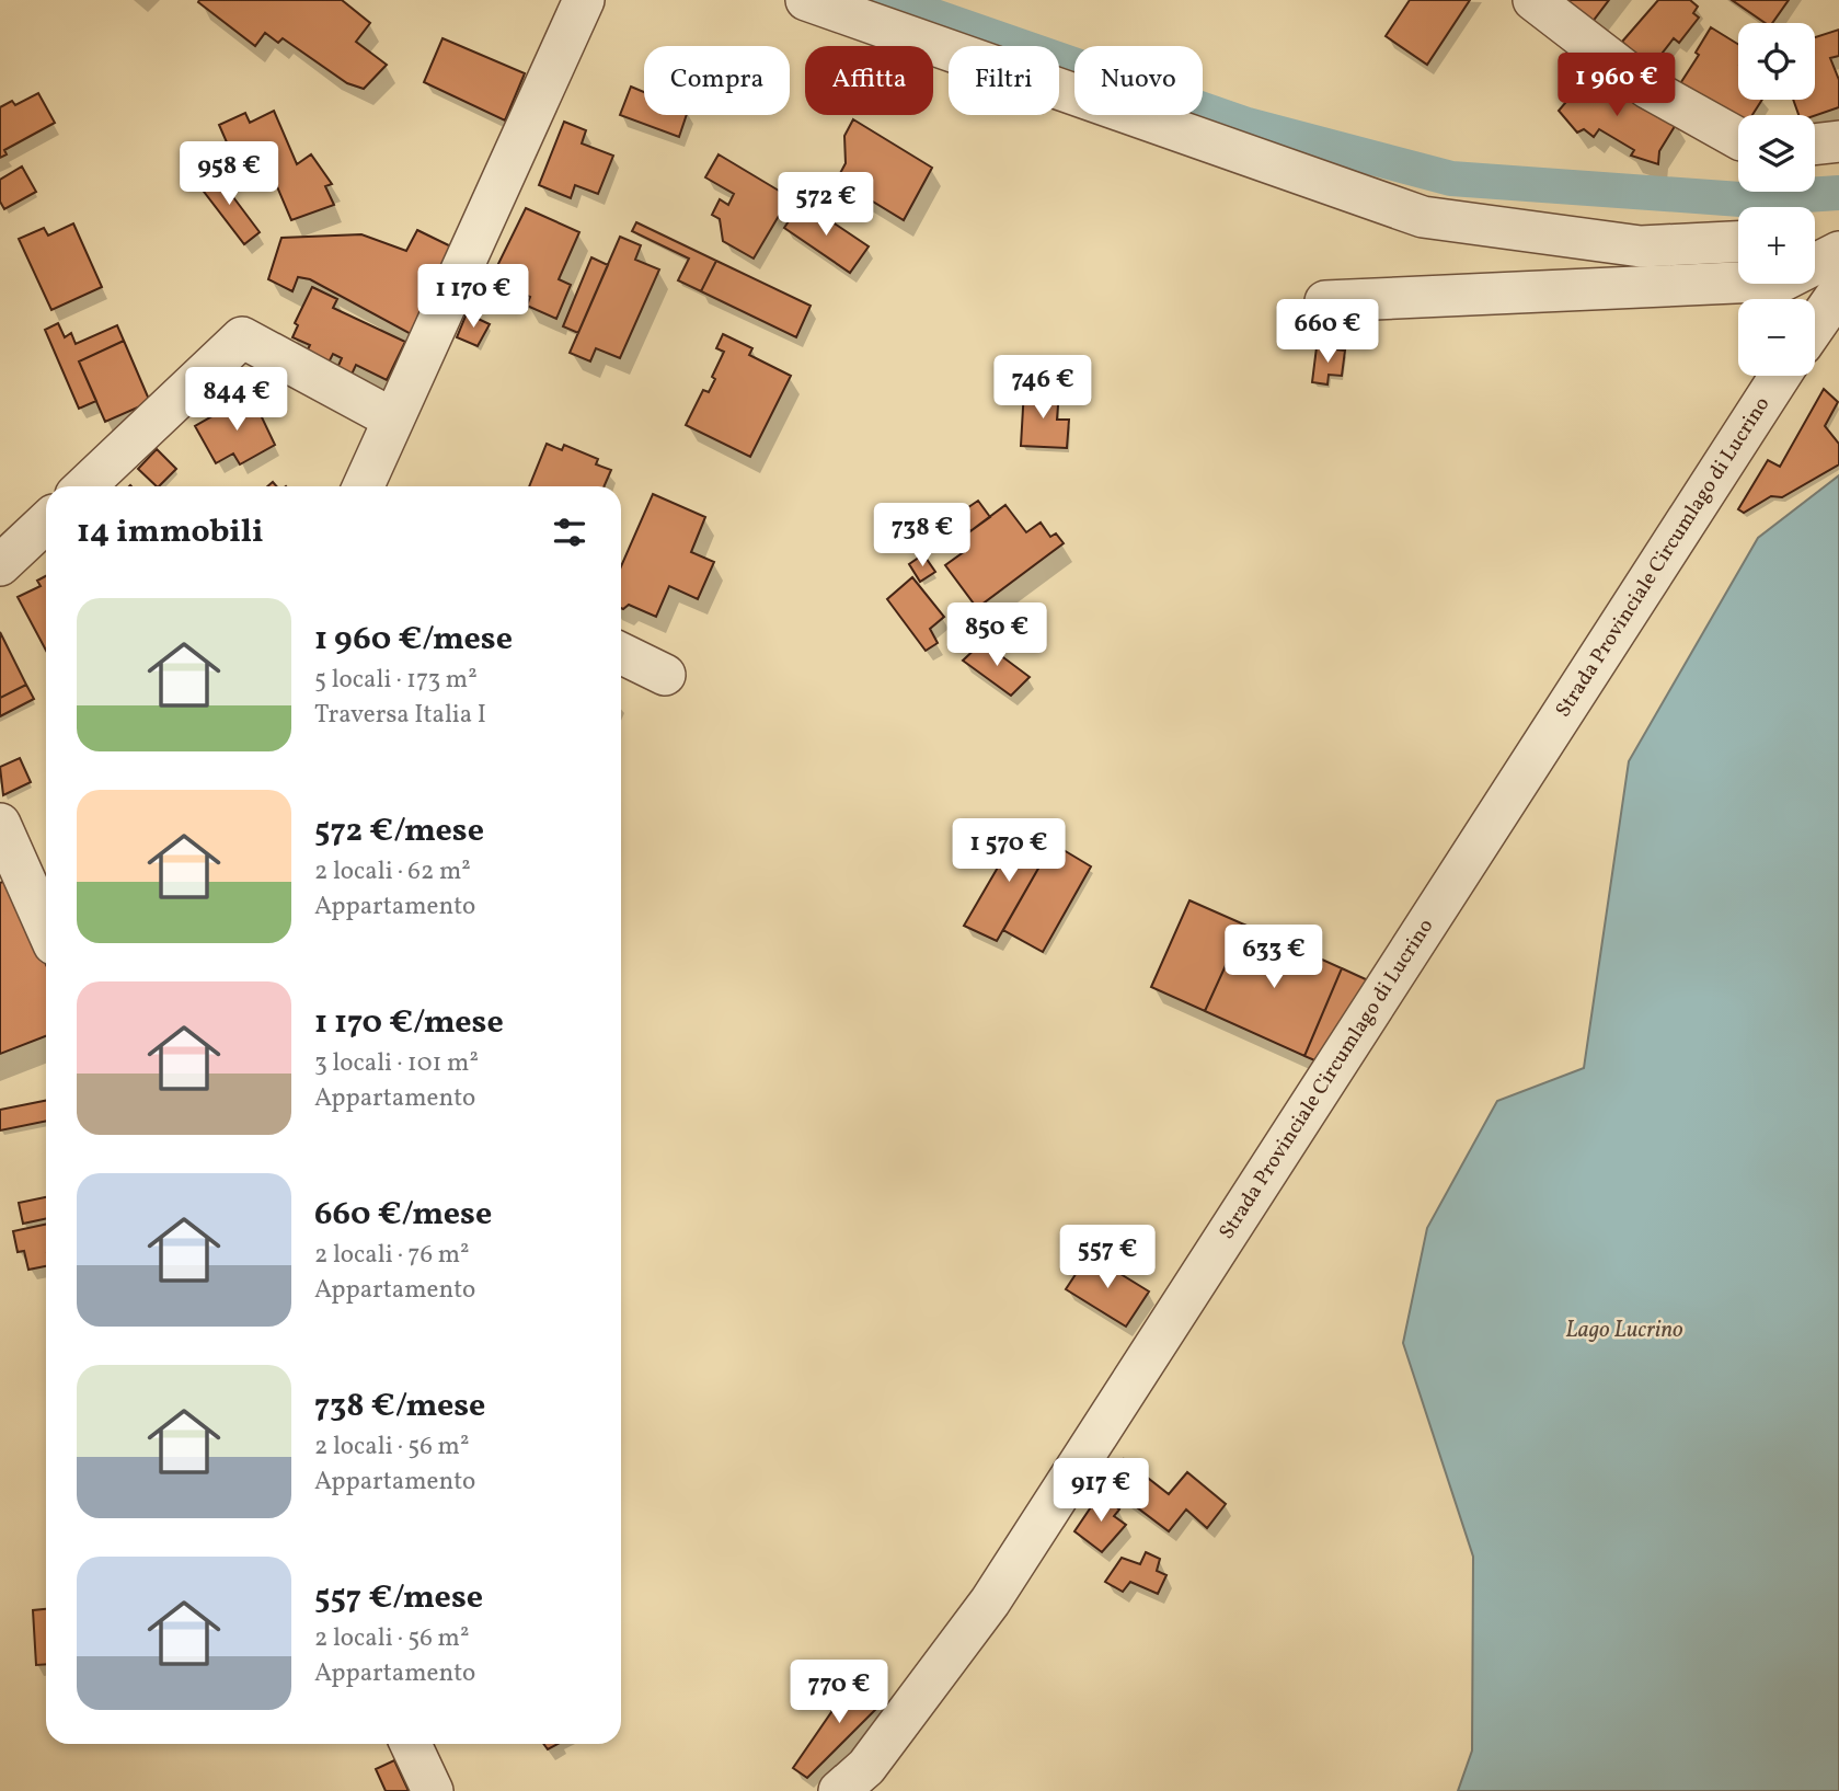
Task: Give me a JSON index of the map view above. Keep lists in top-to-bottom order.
{
  "streets": {
    "street": ["Strada Provinciale Circumlago di Lucrino"]
  },
  "water": ["Lago Lucrino"],
  "page": {
    "map_buttons": ["+", "−"],
    "chip": [
      "Compra",
      "Affitta",
      "Filtri",
      "Nuovo"
    ],
    "price": [
      "1 960 €",
      "958 €",
      "572 €",
      "1 170 €",
      "660 €",
      "746 €",
      "844 €",
      "738 €",
      "850 €",
      "1 570 €",
      "633 €",
      "557 €",
      "917 €",
      "770 €"
    ],
    "heading": "14 immobili",
    "list": [
      {
        "name": "1 960 €/mese",
        "note": "5 locali · 173 m² · Traversa Italia I"
      },
      {
        "name": "572 €/mese",
        "note": "2 locali · 62 m² · Appartamento"
      },
      {
        "name": "1 170 €/mese",
        "note": "3 locali · 101 m² · Appartamento"
      },
      {
        "name": "660 €/mese",
        "note": "2 locali · 76 m² · Appartamento"
      },
      {
        "name": "738 €/mese",
        "note": "2 locali · 56 m² · Appartamento"
      },
      {
        "name": "557 €/mese",
        "note": "2 locali · 56 m² · Appartamento"
      }
    ]
  }
}
